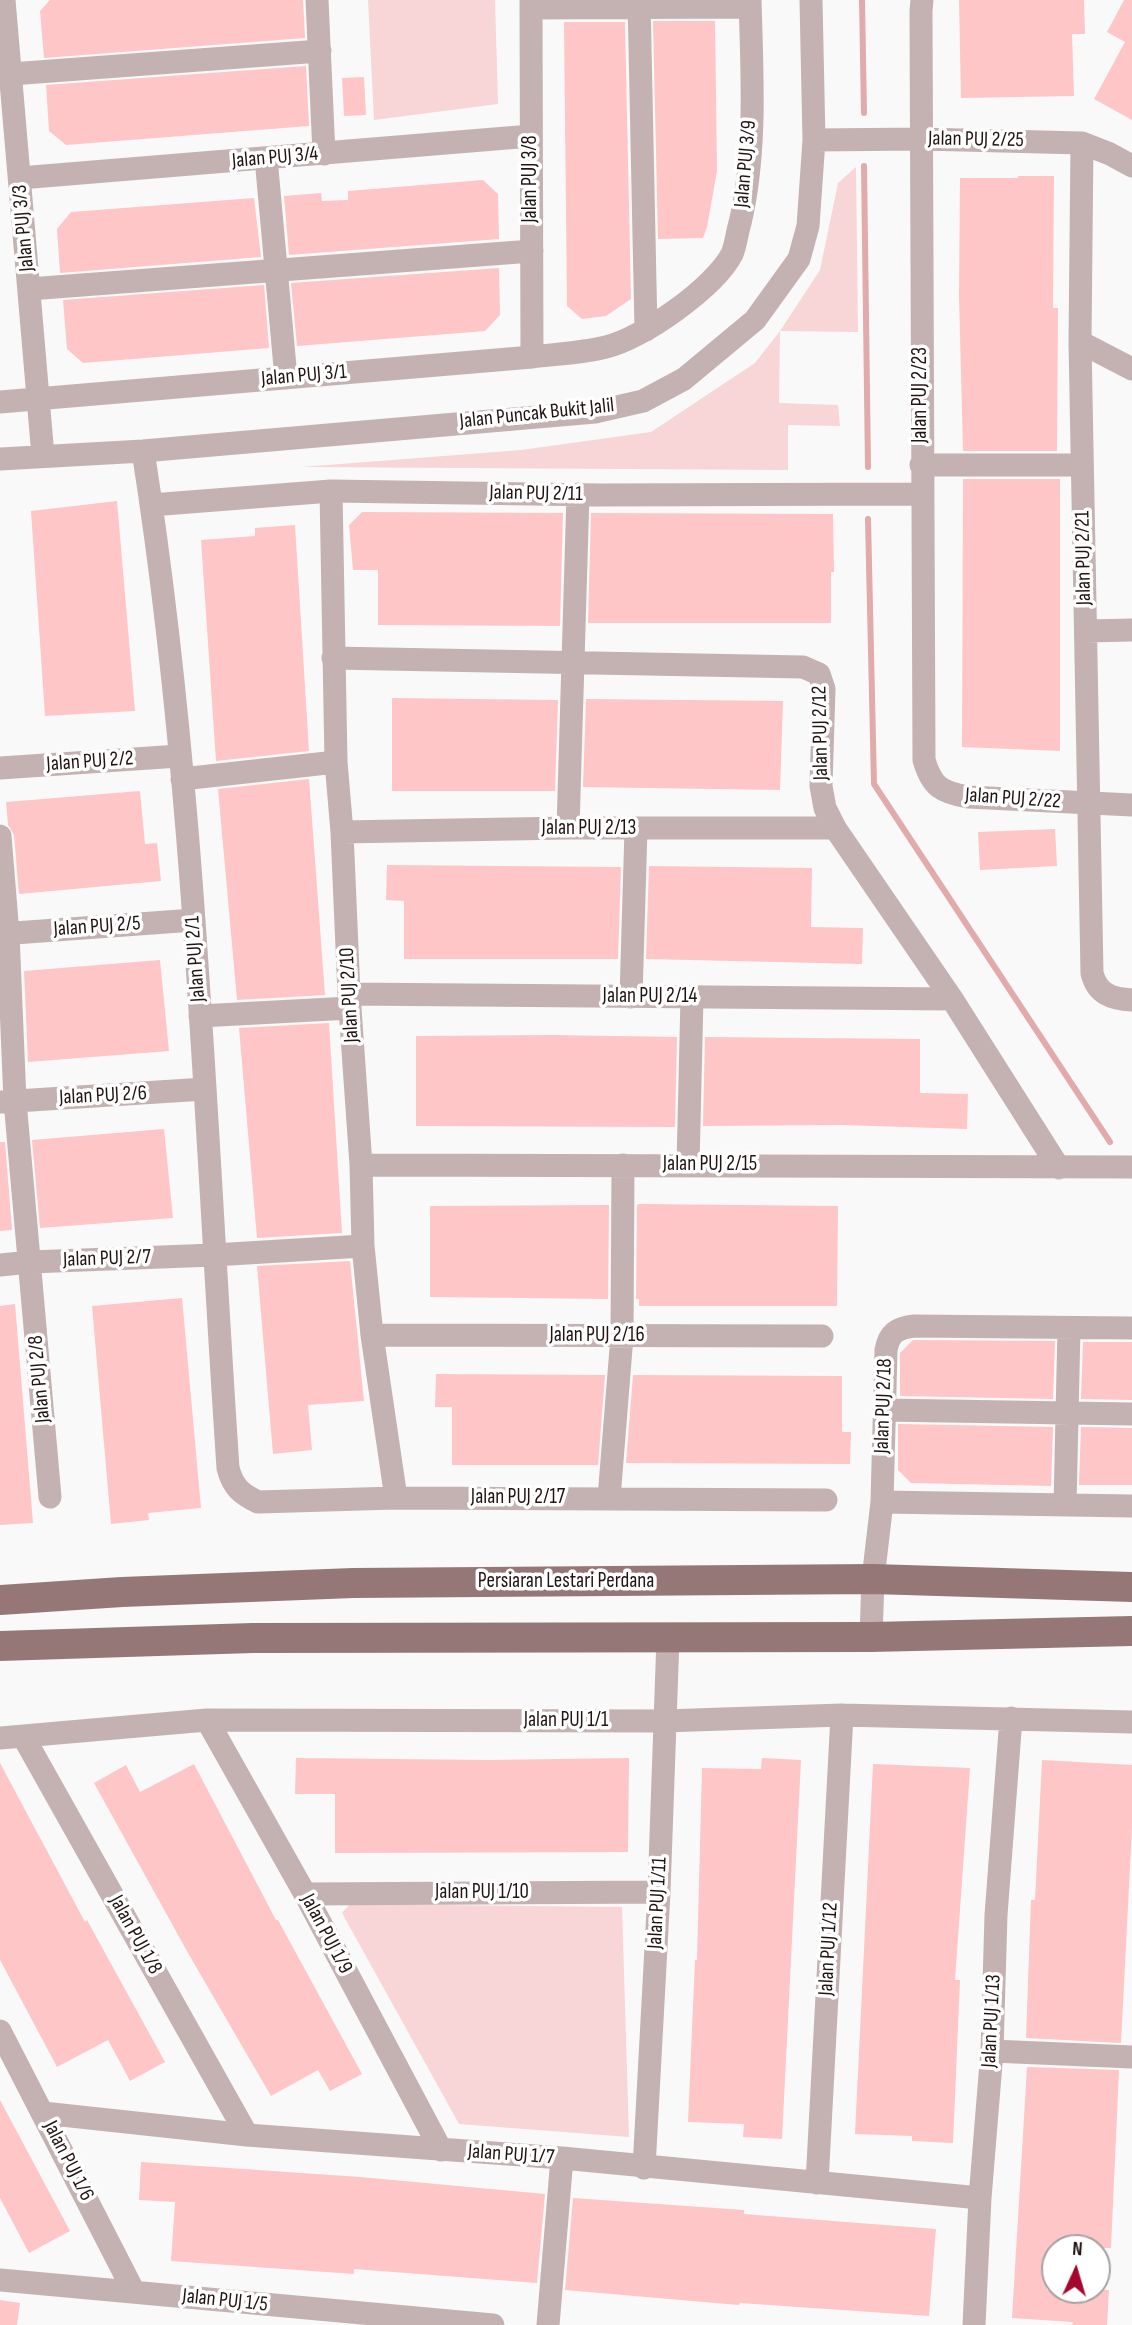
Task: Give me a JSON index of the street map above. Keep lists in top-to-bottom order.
{
  "streets": {
    "main road": ["Persiaran Lestari Perdana"],
    "street": [
      "Jalan PUJ 2/25",
      "Jalan PUJ 3/4",
      "Jalan PUJ 3/9",
      "Jalan PUJ 3/8",
      "Jalan PUJ 3/3",
      "Jalan PUJ 3/1",
      "Jalan PUJ 2/23",
      "Jalan Puncak Bukit Jalil",
      "Jalan PUJ 2/11",
      "Jalan PUJ 2/21",
      "Jalan PUJ 2/12",
      "Jalan PUJ 2/2",
      "Jalan PUJ 2/22",
      "Jalan PUJ 2/13",
      "Jalan PUJ 2/5",
      "Jalan PUJ 2/1",
      "Jalan PUJ 2/10",
      "Jalan PUJ 2/14",
      "Jalan PUJ 2/6",
      "Jalan PUJ 2/15",
      "Jalan PUJ 2/7",
      "Jalan PUJ 2/16",
      "Jalan PUJ 2/8",
      "Jalan PUJ 2/18",
      "Jalan PUJ 2/17",
      "Jalan PUJ 1/1",
      "Jalan PUJ 1/10",
      "Jalan PUJ 1/11",
      "Jalan PUJ 1/9",
      "Jalan PUJ 1/8",
      "Jalan PUJ 1/12",
      "Jalan PUJ 1/13",
      "Jalan PUJ 1/7",
      "Jalan PUJ 1/6",
      "Jalan PUJ 1/5"
    ]
  },
  "crossings": [
    ["Jalan PUJ 2/25", "Jalan PUJ 2/23"],
    ["Jalan PUJ 2/25", "Jalan Puncak Bukit Jalil"],
    ["Jalan PUJ 2/25", "Jalan PUJ 2/21"],
    ["Jalan PUJ 3/4", "Jalan PUJ 3/8"],
    ["Jalan PUJ 3/4", "Jalan PUJ 3/3"],
    ["Jalan PUJ 3/9", "Jalan PUJ 3/1"],
    ["Jalan PUJ 3/8", "Jalan PUJ 3/1"],
    ["Jalan PUJ 3/3", "Jalan PUJ 3/1"],
    ["Jalan PUJ 3/3", "Jalan Puncak Bukit Jalil"],
    ["Jalan PUJ 2/23", "Jalan PUJ 2/11"],
    ["Jalan PUJ 2/23", "Jalan PUJ 2/22"],
    ["Jalan Puncak Bukit Jalil", "Jalan PUJ 2/1"],
    ["Jalan PUJ 2/11", "Jalan PUJ 2/1"],
    ["Jalan PUJ 2/11", "Jalan PUJ 2/10"],
    ["Jalan PUJ 2/21", "Jalan PUJ 2/22"],
    ["Jalan PUJ 2/12", "Jalan PUJ 2/13"],
    ["Jalan PUJ 2/12", "Jalan PUJ 2/10"],
    ["Jalan PUJ 2/12", "Jalan PUJ 2/14"],
    ["Jalan PUJ 2/12", "Jalan PUJ 2/15"],
    ["Jalan PUJ 2/2", "Jalan PUJ 2/1"],
    ["Jalan PUJ 2/13", "Jalan PUJ 2/10"],
    ["Jalan PUJ 2/5", "Jalan PUJ 2/1"],
    ["Jalan PUJ 2/5", "Jalan PUJ 2/8"],
    ["Jalan PUJ 2/1", "Jalan PUJ 2/14"],
    ["Jalan PUJ 2/1", "Jalan PUJ 2/6"],
    ["Jalan PUJ 2/1", "Jalan PUJ 2/7"],
    ["Jalan PUJ 2/1", "Jalan PUJ 2/17"],
    ["Jalan PUJ 2/10", "Jalan PUJ 2/14"],
    ["Jalan PUJ 2/10", "Jalan PUJ 2/15"],
    ["Jalan PUJ 2/10", "Jalan PUJ 2/7"],
    ["Jalan PUJ 2/10", "Jalan PUJ 2/16"],
    ["Jalan PUJ 2/10", "Jalan PUJ 2/17"],
    ["Jalan PUJ 2/6", "Jalan PUJ 2/8"],
    ["Jalan PUJ 2/7", "Jalan PUJ 2/8"],
    ["Jalan PUJ 2/18", "Persiaran Lestari Perdana"],
    ["Jalan PUJ 1/1", "Jalan PUJ 1/11"],
    ["Jalan PUJ 1/1", "Jalan PUJ 1/9"],
    ["Jalan PUJ 1/1", "Jalan PUJ 1/8"],
    ["Jalan PUJ 1/1", "Jalan PUJ 1/12"],
    ["Jalan PUJ 1/1", "Jalan PUJ 1/13"],
    ["Jalan PUJ 1/10", "Jalan PUJ 1/11"],
    ["Jalan PUJ 1/10", "Jalan PUJ 1/9"],
    ["Jalan PUJ 1/11", "Jalan PUJ 1/7"],
    ["Jalan PUJ 1/9", "Jalan PUJ 1/7"],
    ["Jalan PUJ 1/8", "Jalan PUJ 1/7"],
    ["Jalan PUJ 1/12", "Jalan PUJ 1/7"],
    ["Jalan PUJ 1/13", "Jalan PUJ 1/7"],
    ["Jalan PUJ 1/7", "Jalan PUJ 1/6"],
    ["Jalan PUJ 1/6", "Jalan PUJ 1/5"]
  ],
  "north": "top"
}
